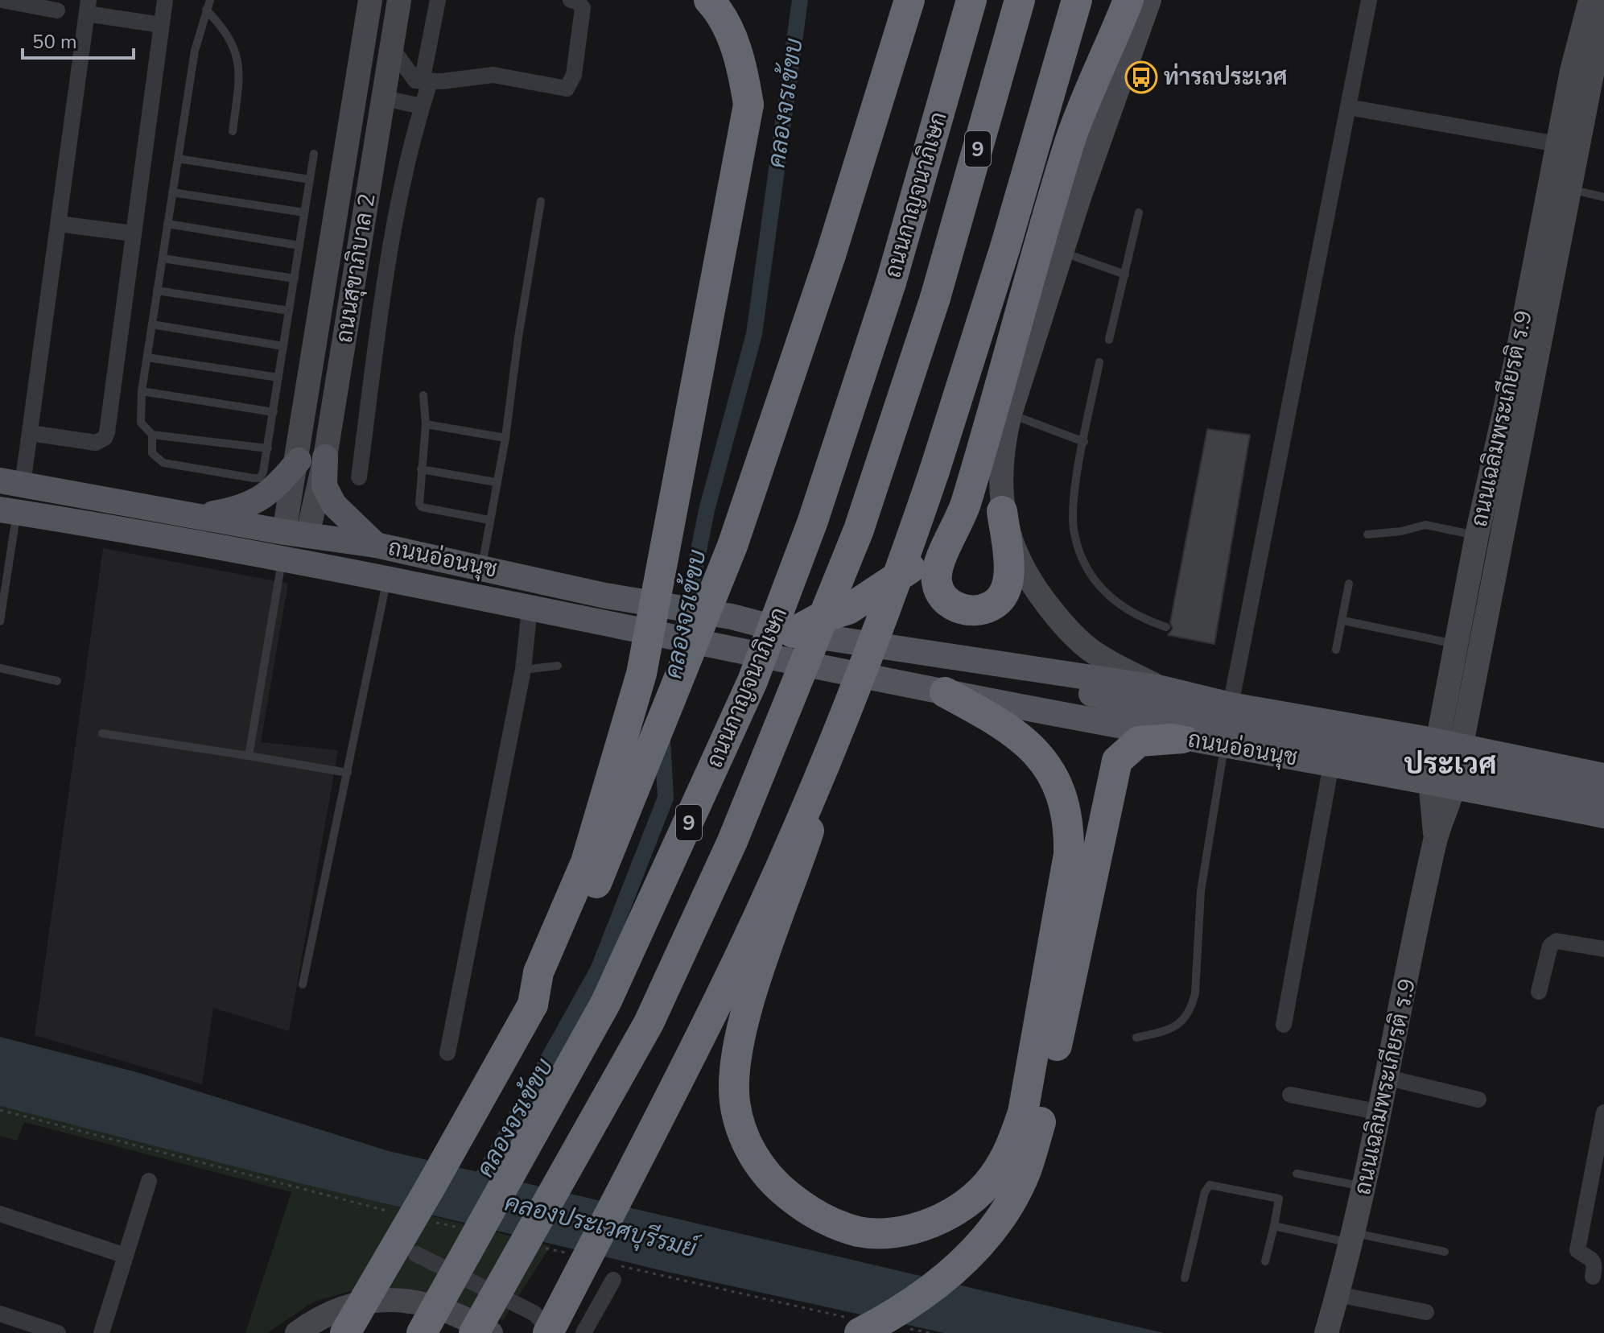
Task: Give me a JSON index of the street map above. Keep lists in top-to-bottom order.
{
  "streets": {
    "highway": ["9", "ถนนกาญจนาภิเษก"],
    "main road": ["ถนนสุขาภิบาล 2", "ถนนเฉลิมพระเกียรติ ร.9", "ถนนอ่อนนุช"]
  },
  "crossings": [
    ["ถนนสุขาภิบาล 2", "ถนนอ่อนนุช"],
    ["ถนนเฉลิมพระเกียรติ ร.9", "ถนนอ่อนนุช"]
  ],
  "districts": ["ประเวศ"],
  "water": ["คลองจรเข้ขบ", "คลองประเวศบุรีรมย์"],
  "places": {
    "bus stop": ["ท่ารถประเวศ"]
  },
  "scale_bar": "50 m"
}
